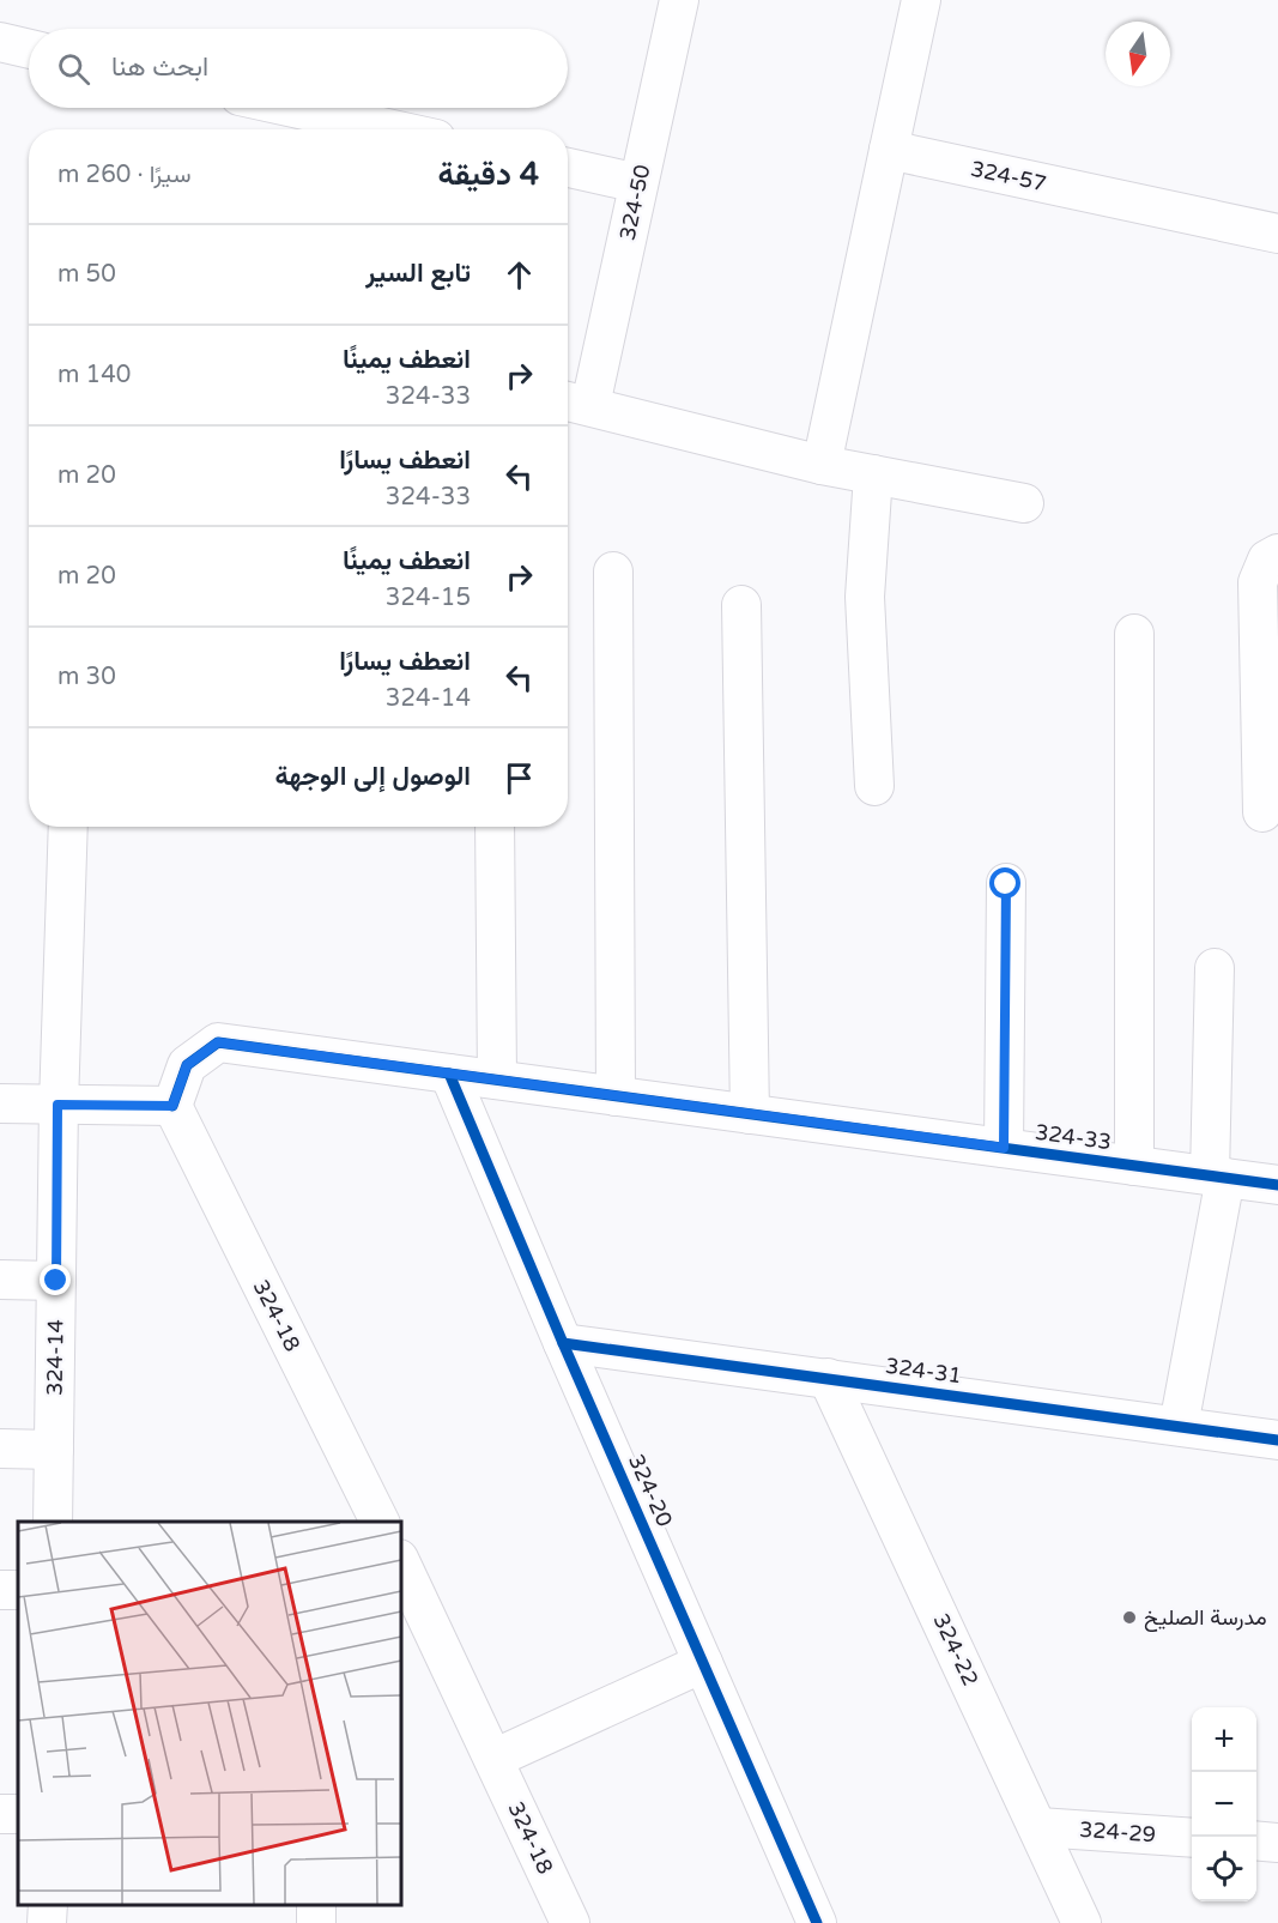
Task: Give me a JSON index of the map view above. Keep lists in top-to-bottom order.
{
  "streets": {
    "street": [
      "324-57",
      "324-50",
      "324-33",
      "324-18",
      "324-14",
      "324-31",
      "324-20",
      "324-22",
      "324-29"
    ]
  },
  "crossings": [
    ["324-33", "324-18"],
    ["324-33", "324-20"],
    ["324-31", "324-20"],
    ["324-31", "324-22"],
    ["324-22", "324-29"]
  ],
  "places": ["مدرسة الصليخ"],
  "north": "bottom",
  "page": {
    "search": "ابحث هنا",
    "heading": ["4 دقيقة", "سيرًا · 260 m"],
    "list": [
      ["تابع السير", "50 m"],
      ["انعطف يمينًا", "324-33", "140 m"],
      ["انعطف يسارًا", "324-33", "20 m"],
      ["انعطف يمينًا", "324-15", "20 m"],
      ["انعطف يسارًا", "324-14", "30 m"],
      "الوصول إلى الوجهة"
    ],
    "map_buttons": ["+", "−"]
  }
}
